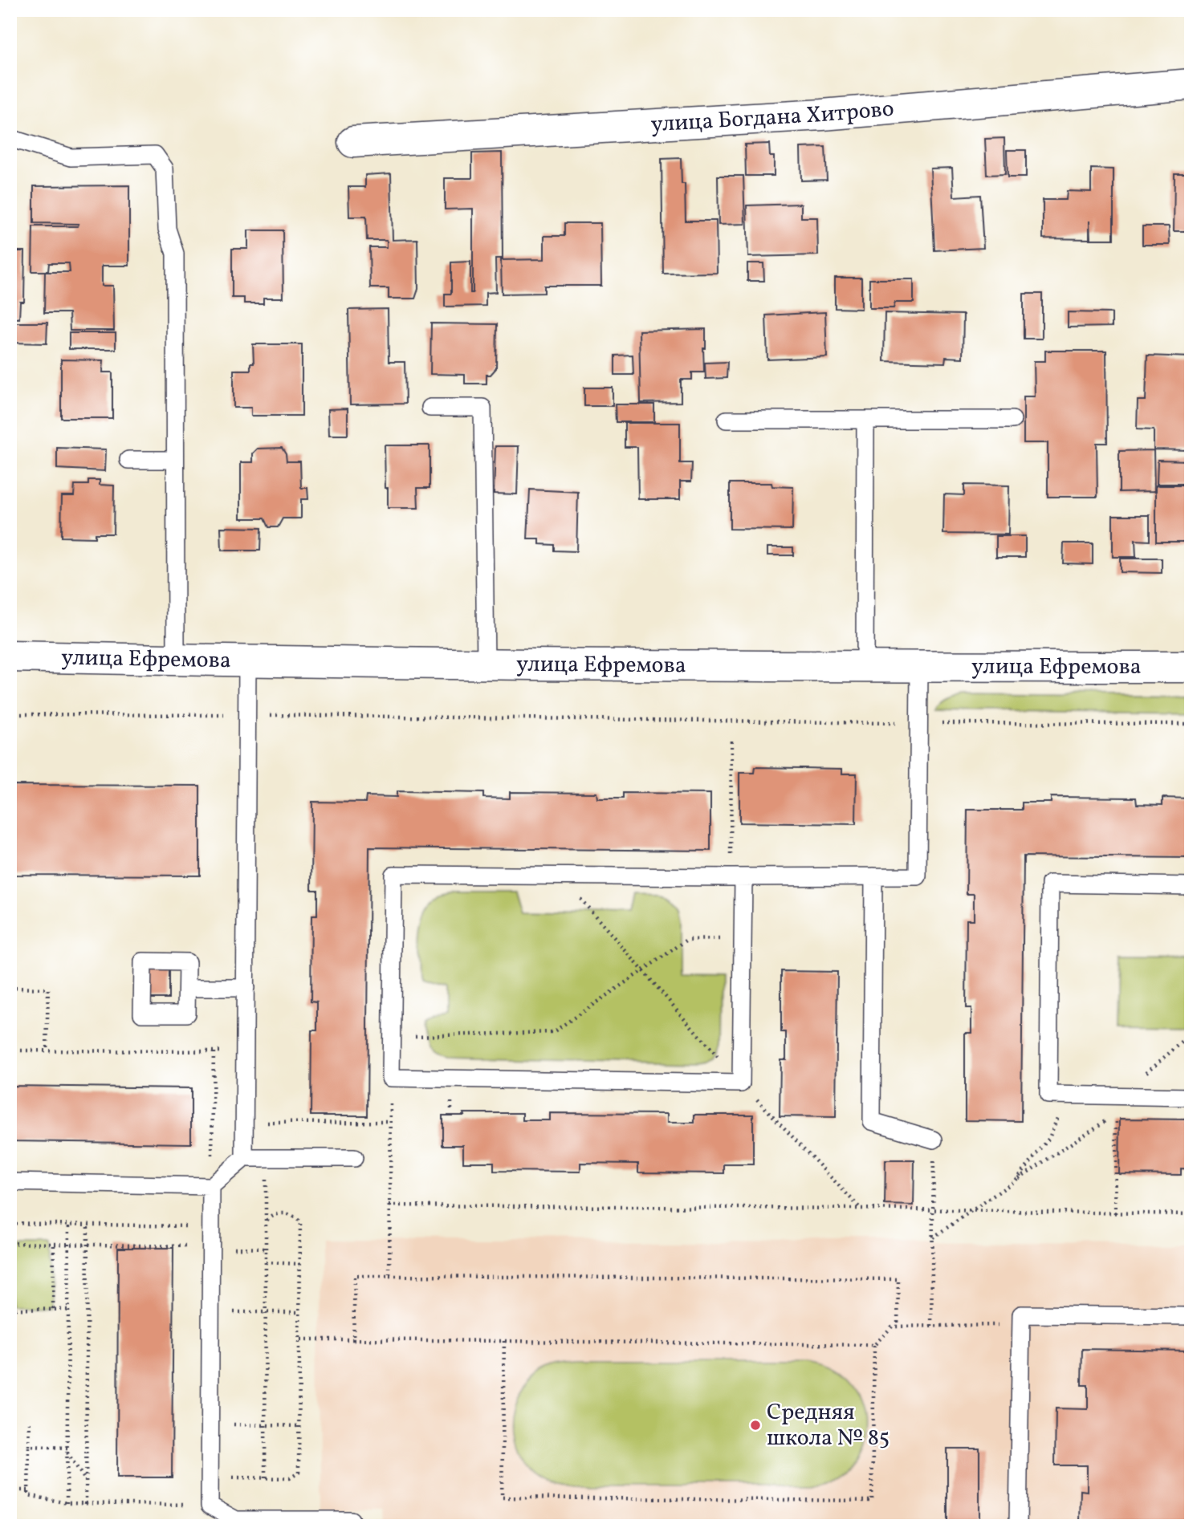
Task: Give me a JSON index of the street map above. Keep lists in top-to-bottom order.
{
  "streets": {
    "street": ["улица Богдана Хитрово", "улица Ефремова"]
  },
  "places": ["Средняя школа № 85"]
}
